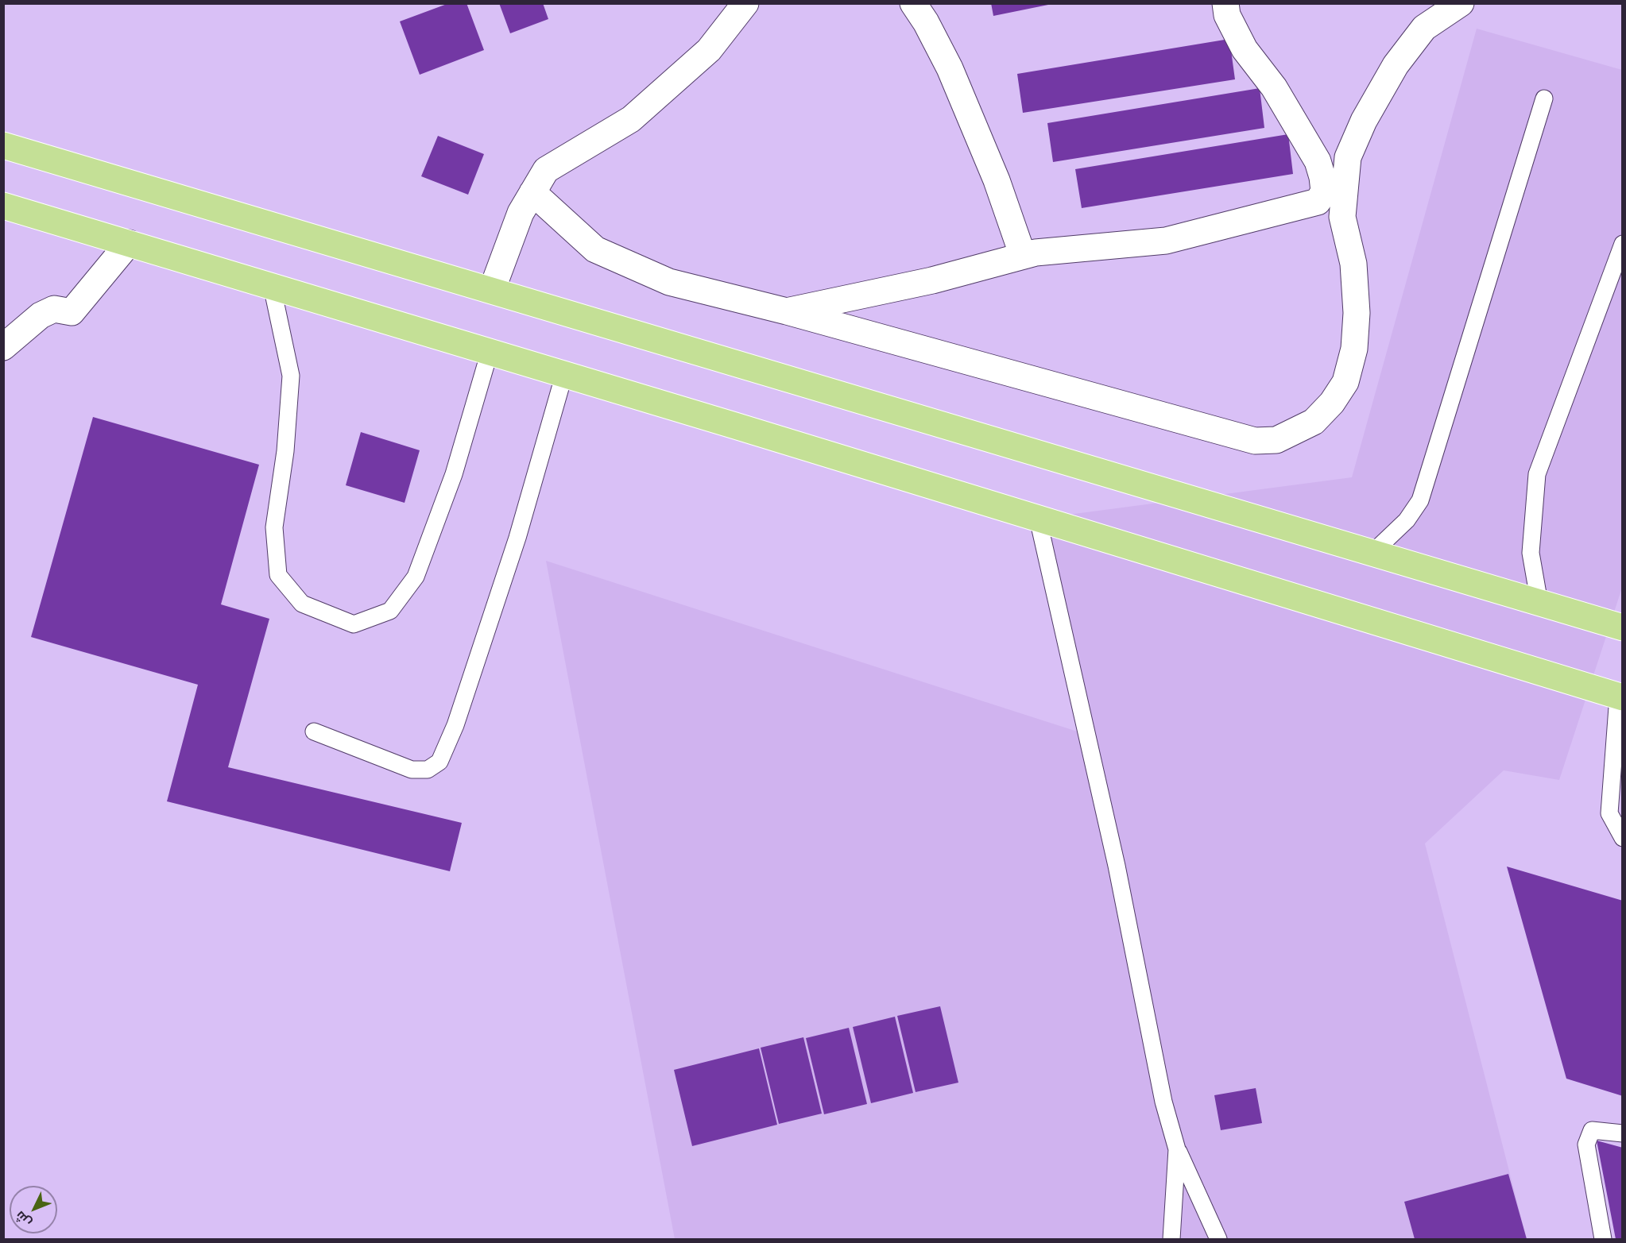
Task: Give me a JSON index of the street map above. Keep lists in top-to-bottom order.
{
  "north": "bottom left"
}
